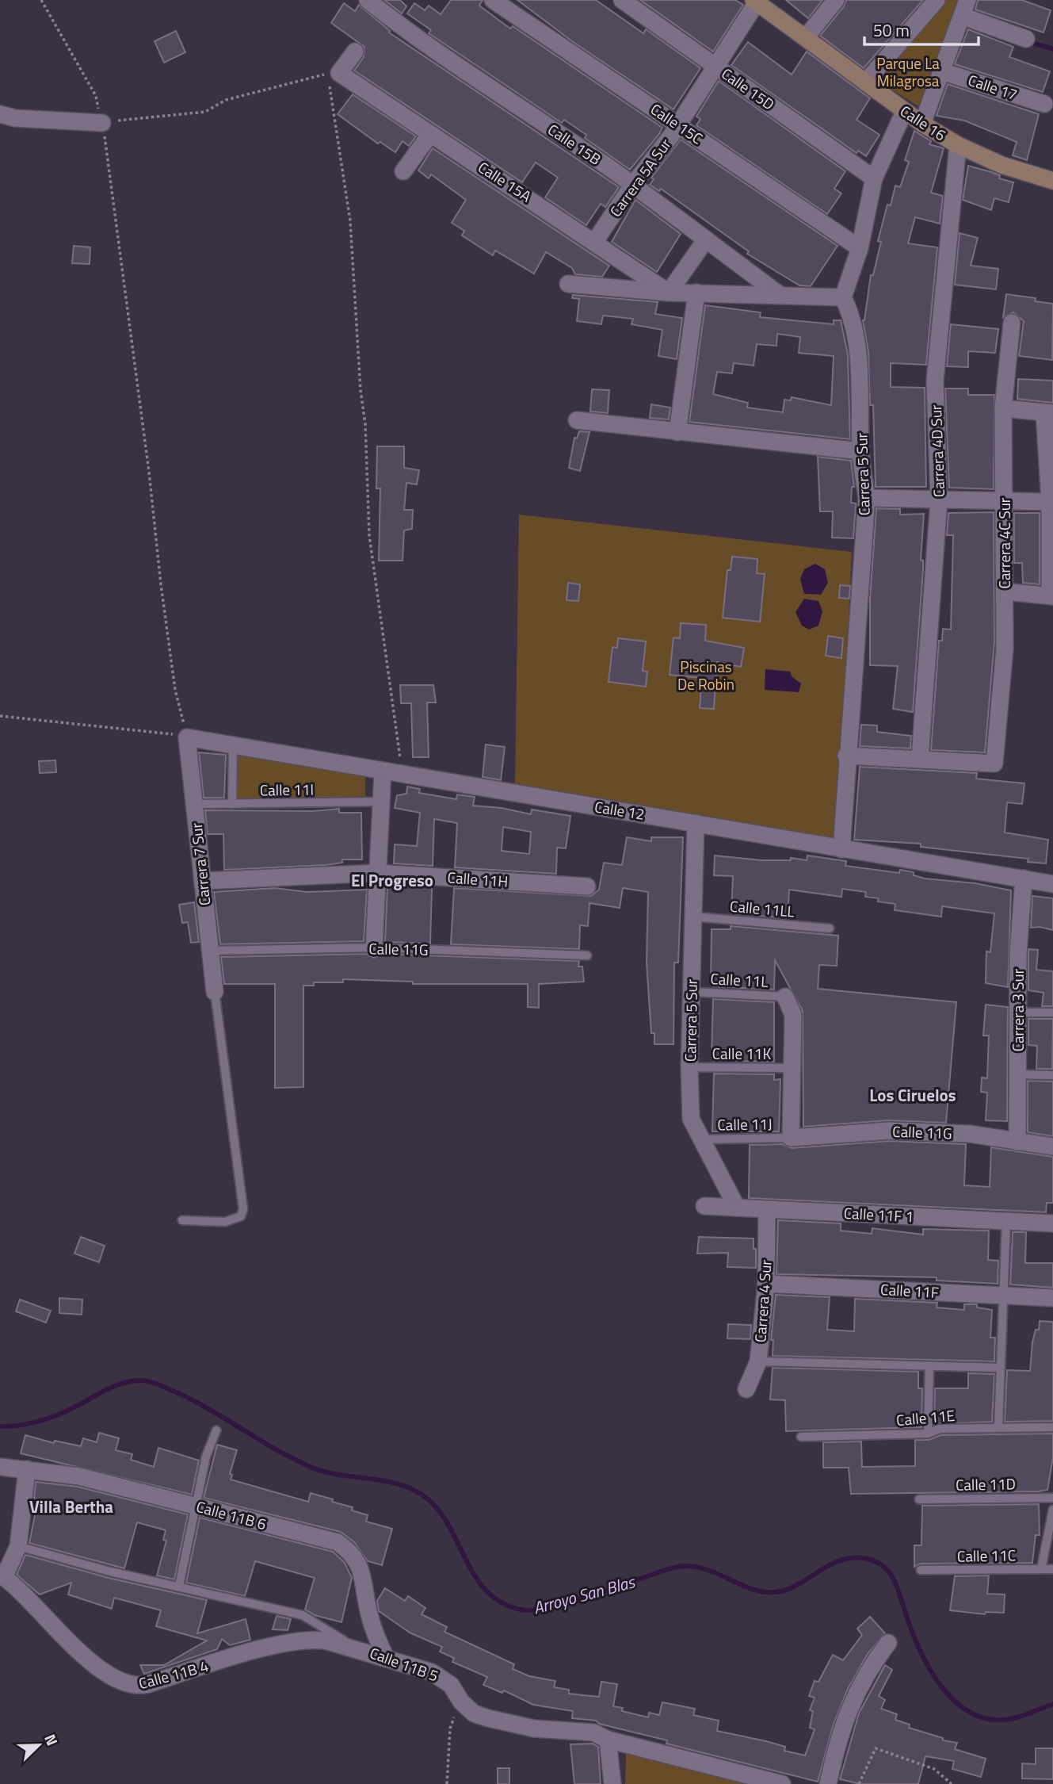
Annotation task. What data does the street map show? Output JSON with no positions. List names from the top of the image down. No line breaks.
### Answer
{"streets":{"street":["Calle 17","Calle 15D","Calle 16","Calle 15C","Calle 15B","Carrera 5A Sur","Calle 15A","Carrera 4D Sur","Carrera 5 Sur","Carrera 4C Sur","Calle 12","Carrera 7 Sur","Calle 11H","Calle 11G","Carrera 3 Sur","Calle 11F 1","Calle 11F","Carrera 4 Sur","Calle 11B 6","Calle 11B 5","Calle 11B 4"],"lane":["Calle 11I","Calle 11LL","Calle 11L","Calle 11K","Calle 11J","Calle 11E","Calle 11D","Calle 11C"]},"crossings":[["Calle 15D","Carrera 5A Sur"],["Calle 16","Carrera 5A Sur"],["Calle 16","Carrera 4D Sur"],["Calle 15C","Carrera 5A Sur"],["Calle 15B","Carrera 5A Sur"],["Carrera 5A Sur","Calle 15A"],["Carrera 4D Sur","Carrera 4C Sur"],["Carrera 5 Sur","Calle 12"],["Carrera 5 Sur","Calle 11LL"],["Carrera 5 Sur","Calle 11L"],["Carrera 5 Sur","Calle 11K"],["Carrera 5 Sur","Calle 11J"],["Carrera 5 Sur","Calle 11F 1"],["Calle 11I","Carrera 7 Sur"],["Calle 12","Carrera 7 Sur"],["Calle 12","Carrera 3 Sur"],["Carrera 7 Sur","Calle 11H"],["Carrera 7 Sur","Calle 11G"],["Calle 11G","Carrera 3 Sur"],["Calle 11G","Calle 11J"],["Calle 11F 1","Carrera 4 Sur"],["Calle 11F","Carrera 4 Sur"],["Calle 11B 6","Calle 11B 5"],["Calle 11B 5","Calle 11B 4"]],"districts":["El Progreso","Los Ciruelos","Villa Bertha"],"water":["Arroyo San Blas"],"parks":["Parque La Milagrosa","Piscinas De Robin"],"scale_bar":"50 m","north":"top right"}
